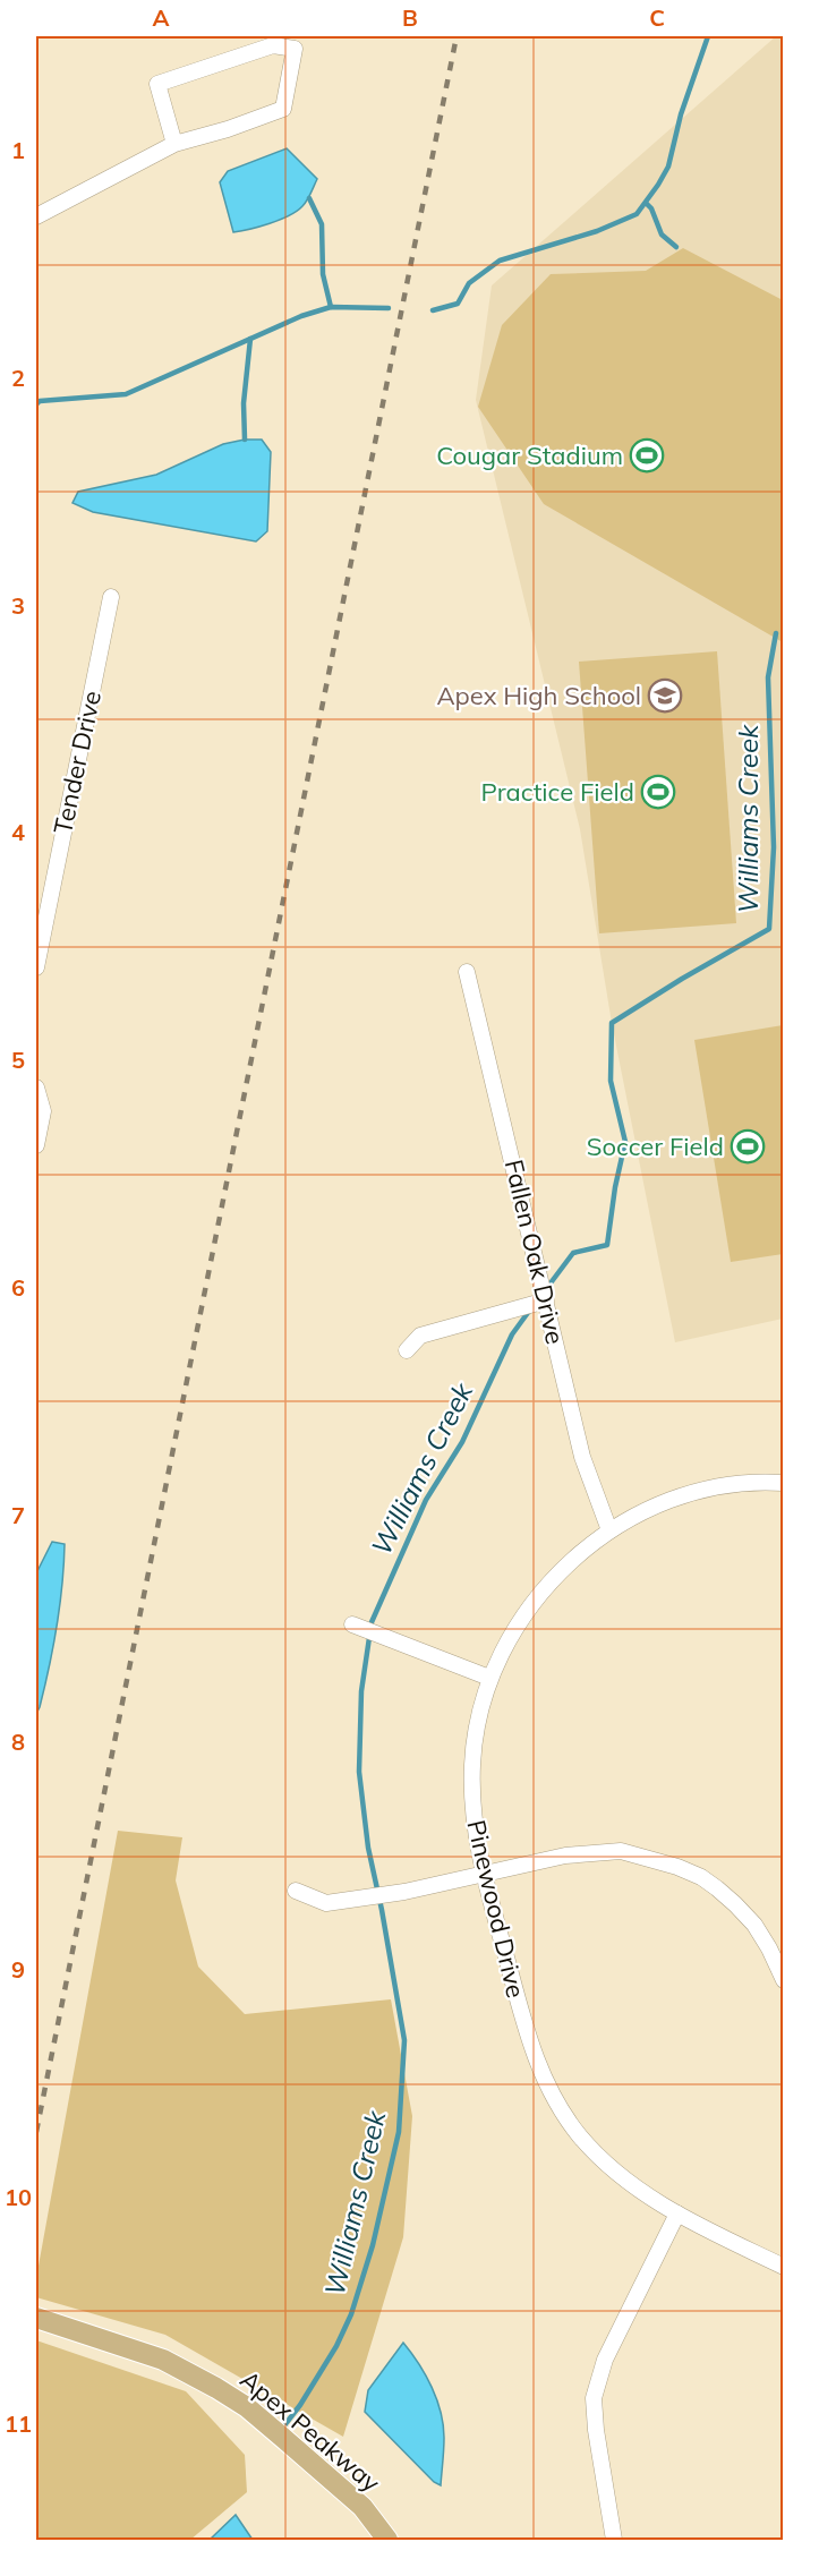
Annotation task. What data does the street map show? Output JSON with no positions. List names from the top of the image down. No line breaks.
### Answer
{"streets":{"main road":["Apex Peakway"],"street":["Tender Drive","Fallen Oak Drive","Pinewood Drive"]},"crossings":[["Fallen Oak Drive","Pinewood Drive"]],"water":["Williams Creek"],"places":{"sports":["Cougar Stadium","Practice Field","Soccer Field"],"school or university":["Apex High School"]},"grid":{"columns":["A","B","C"],"rows":["1","2","3","4","5","6","7","8","9","10","11"]}}
